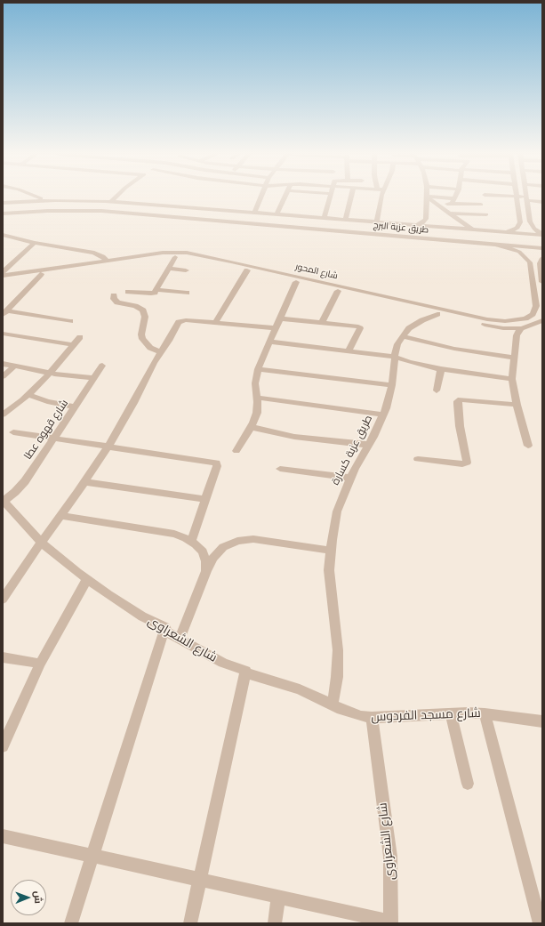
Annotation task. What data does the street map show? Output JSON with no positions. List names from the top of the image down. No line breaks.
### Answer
{"streets":{"street":["طريق عزبة البرج","شارع المحور","شارع قهوه عطا","طريق عزبة كسارة","شارع الشعراوى","شارع مسجد الفردوس"]},"crossings":[["شارع المحور","طريق عزبة كسارة"],["شارع قهوه عطا","شارع الشعراوى"],["طريق عزبة كسارة","شارع الشعراوى"],["طريق عزبة كسارة","شارع مسجد الفردوس"],["شارع الشعراوى","شارع مسجد الفردوس"]],"north":"right"}
